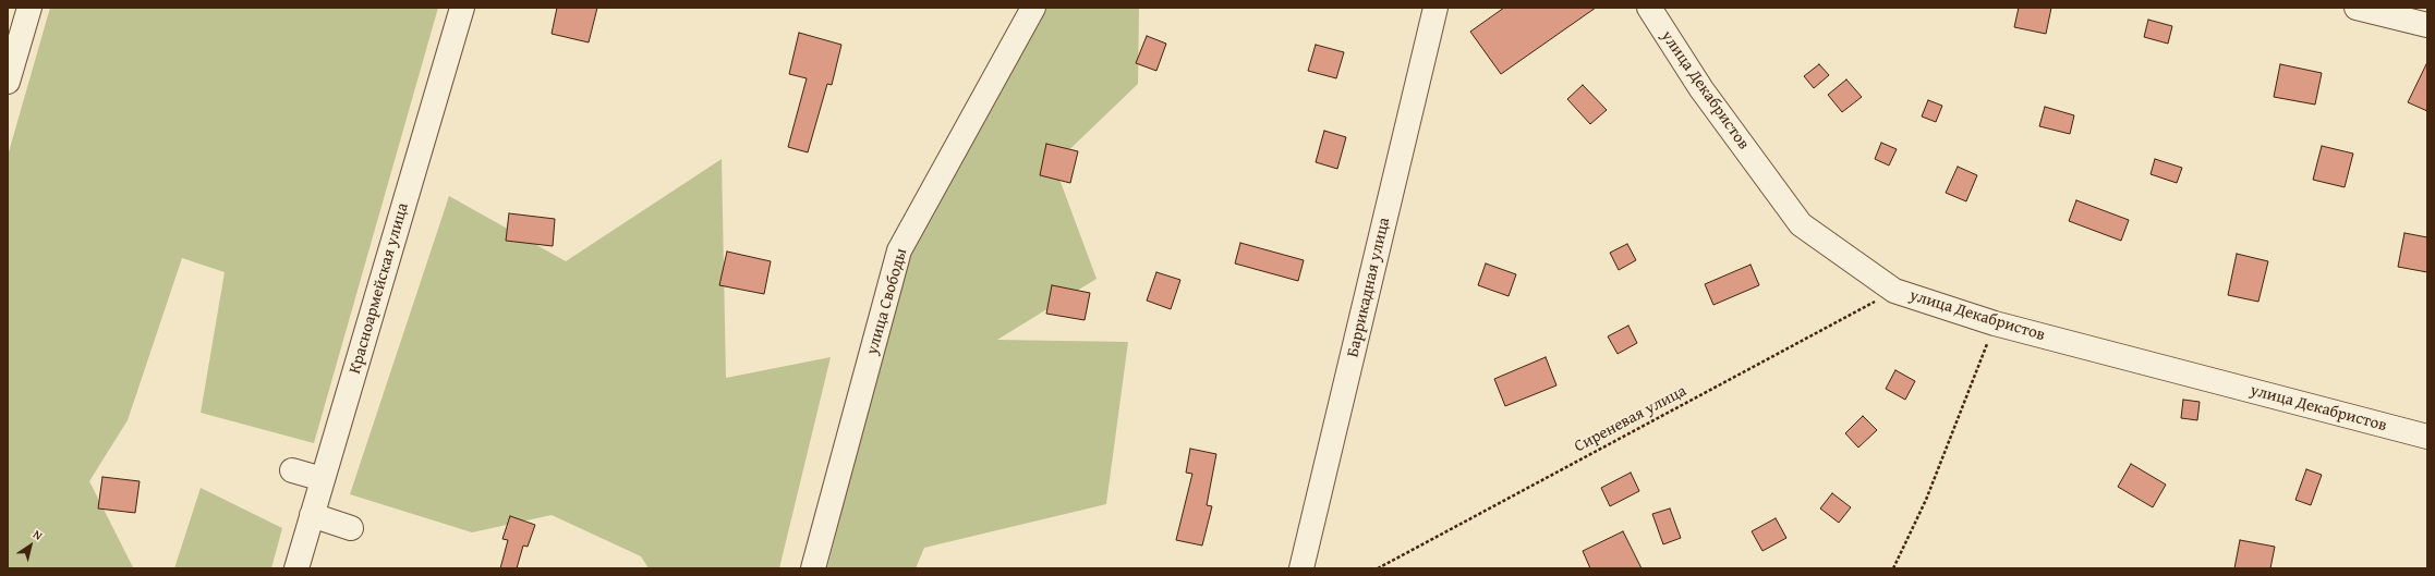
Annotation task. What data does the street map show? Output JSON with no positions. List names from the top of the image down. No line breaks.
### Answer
{"streets":{"street":["улица Декабристов","Баррикадная улица","Красноармейская улица","улица Свободы"],"path":["Сиреневая улица"]},"crossings":[["улица Декабристов","Сиреневая улица"]],"north":"top right"}
